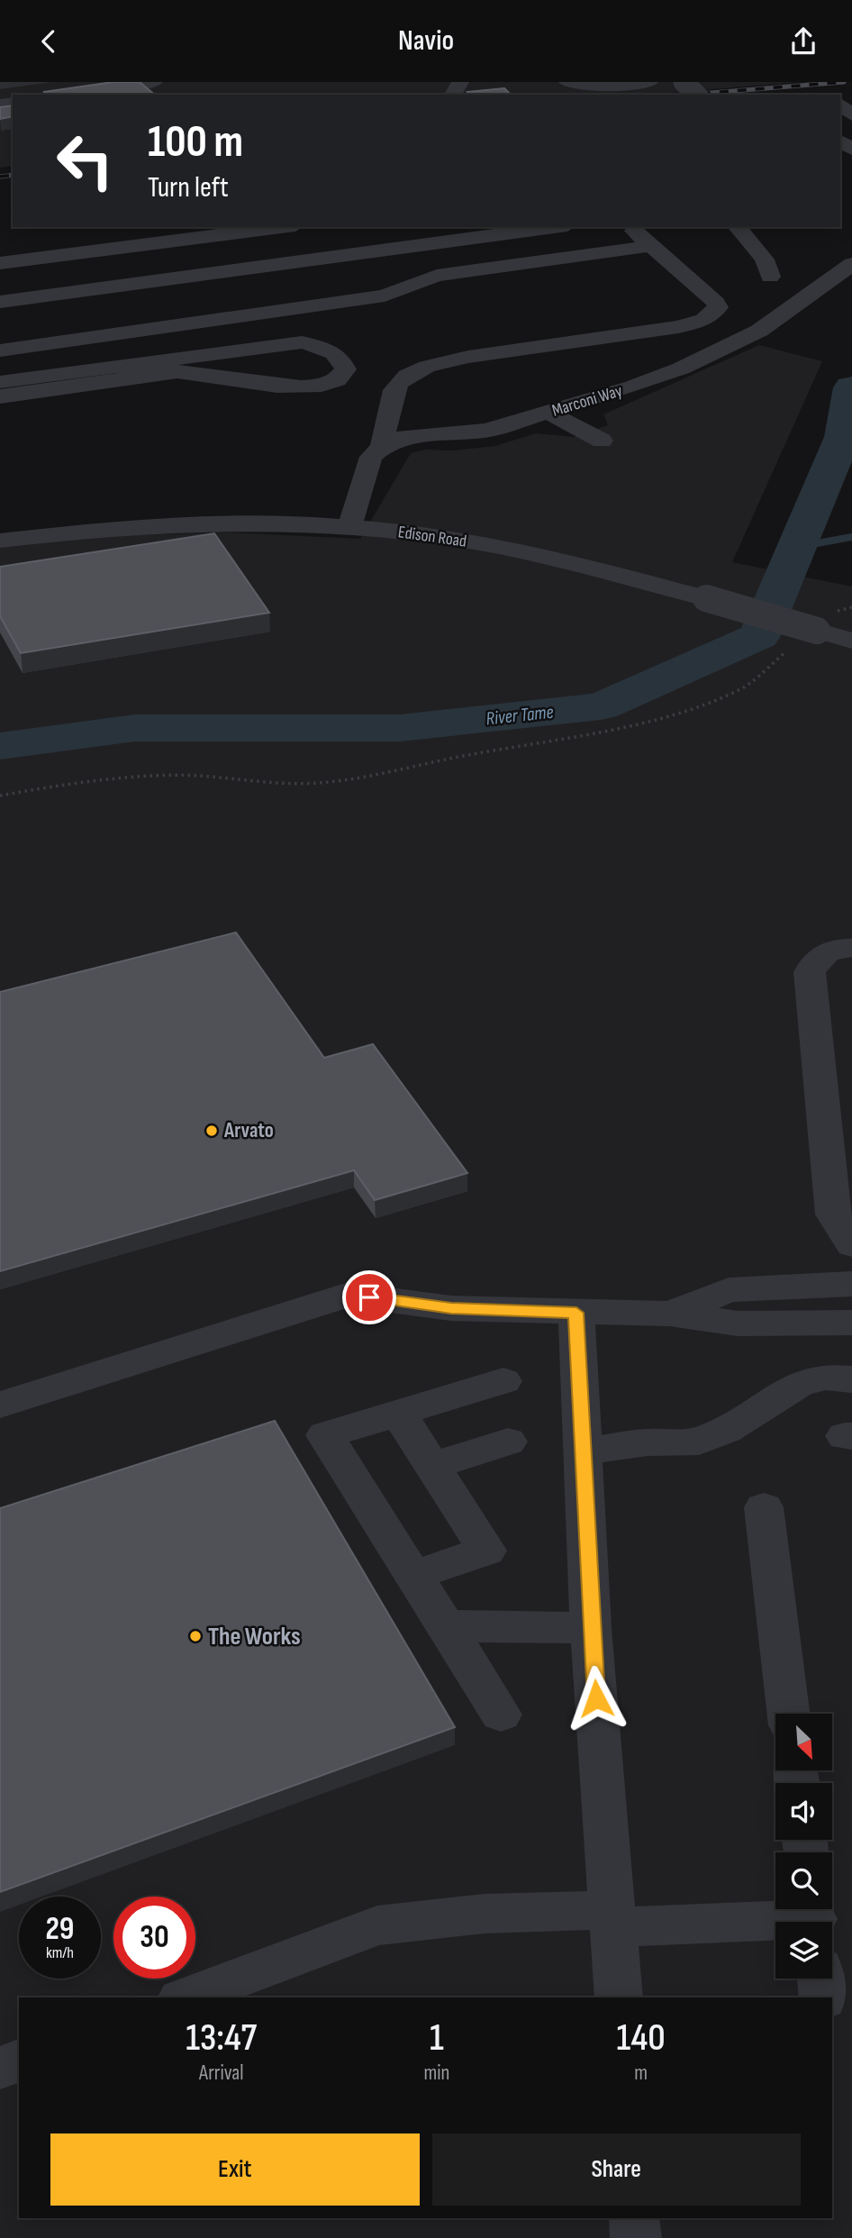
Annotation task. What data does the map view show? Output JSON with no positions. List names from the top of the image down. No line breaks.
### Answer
{"streets":{"street":["Marconi Way","Edison Road"]},"water":["River Tame"],"places":["Arvato","The Works"],"north":"bottom right","page":{"header":"Navio","turn":["100 m","Turn left"],"speed":"29 km/h","limit":"30","eta":["13:47","Arrival","1","min","140","m"],"buttons":["Exit","Share"]}}
